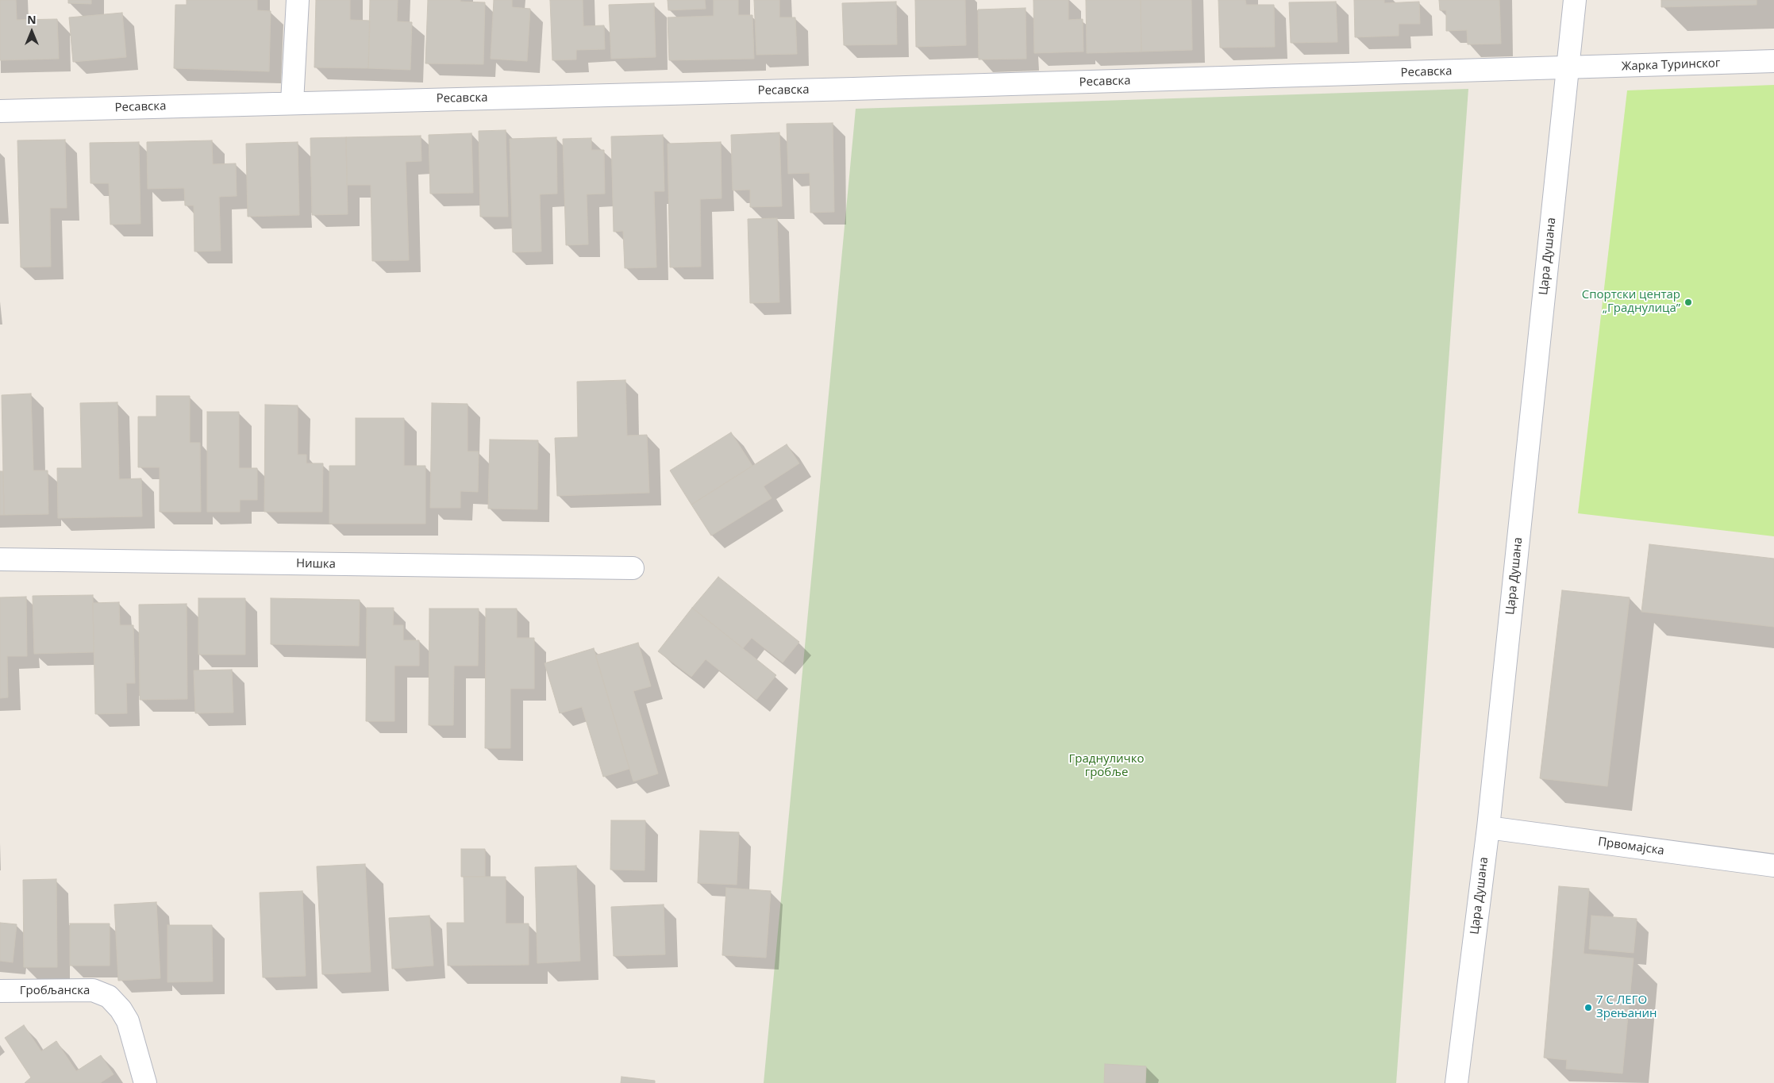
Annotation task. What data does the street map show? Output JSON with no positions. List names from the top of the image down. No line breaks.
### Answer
{"streets":{"street":["Жарка Туринског","Ресавска","Цара Душана","Нишка","Првомајска","Гробљанска"]},"crossings":[["Жарка Туринског","Ресавска"],["Жарка Туринског","Цара Душана"],["Ресавска","Цара Душана"],["Цара Душана","Првомајска"]],"parks":["Граднуличко гробље"],"places":["Спортски центар „Граднулица”","7 С ЛЕГО Зрењанин"],"north":"top"}
